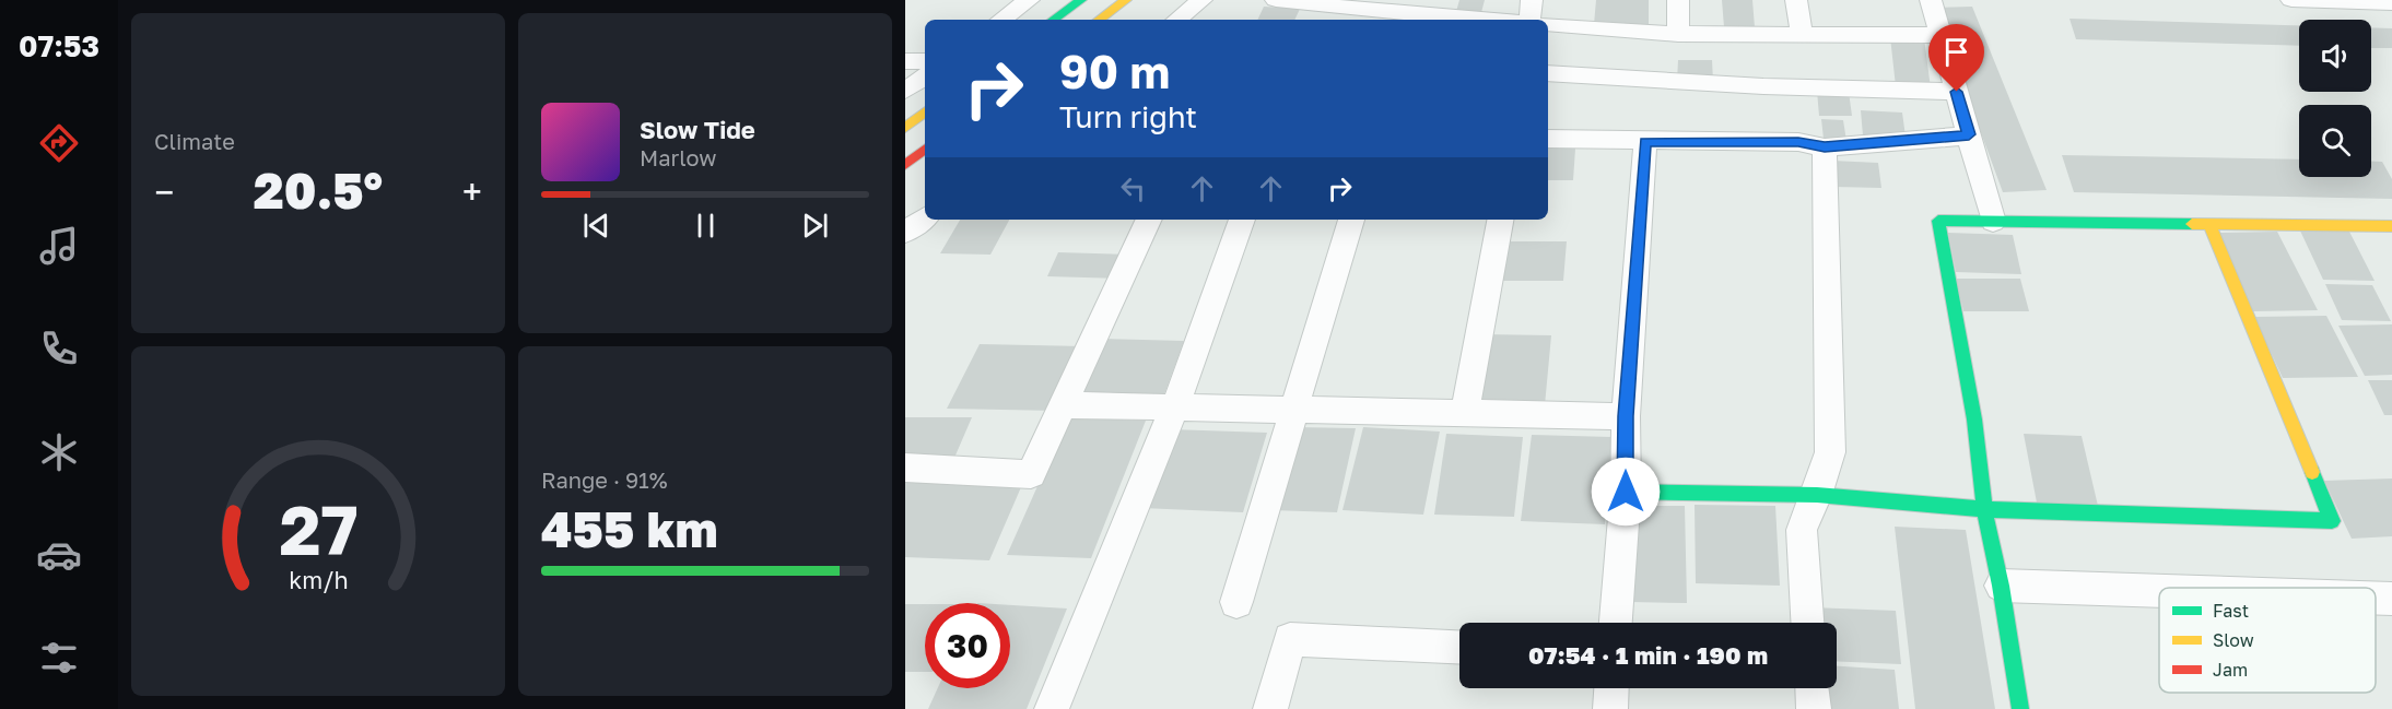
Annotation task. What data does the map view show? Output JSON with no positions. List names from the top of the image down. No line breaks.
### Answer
{"legend":["Fast","Slow","Jam"],"page":{"tabs":"07:53","tile":["Climate",["Range · 91%","455 km"]],"turn":["90 m","Turn right"],"song":["Slow Tide","Marlow"],"heat":["−","20.5°","+"],"limit":"30","trip":"07:54 · 1 min · 190 m","gauge":["27","km/h"]}}
